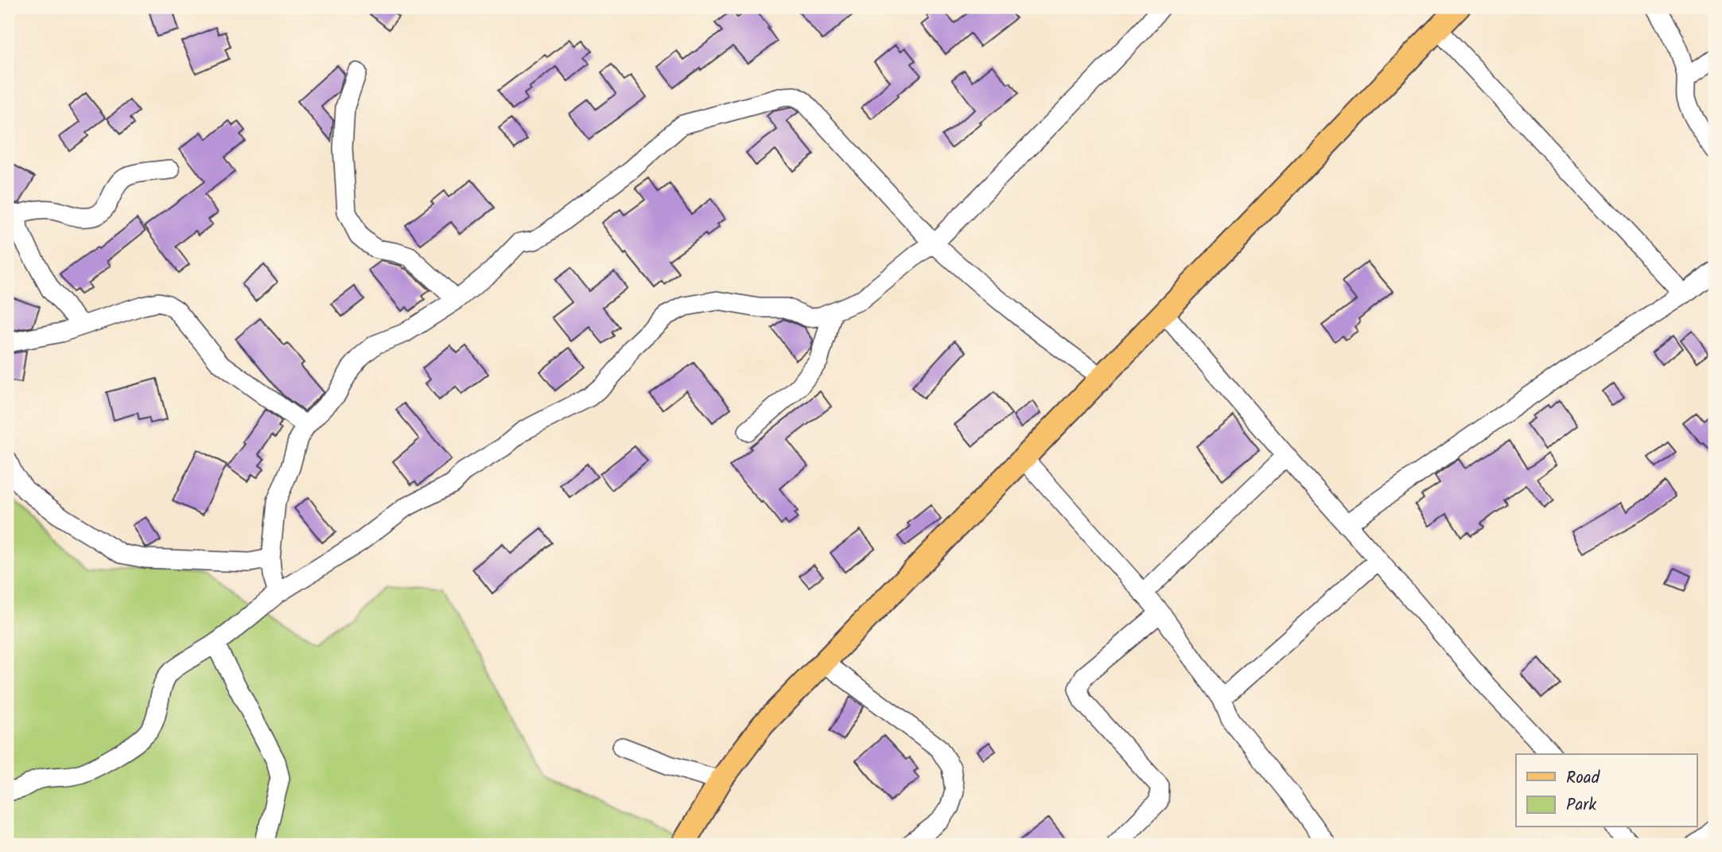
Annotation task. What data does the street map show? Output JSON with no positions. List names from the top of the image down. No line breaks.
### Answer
{"legend":["Road","Park"]}
